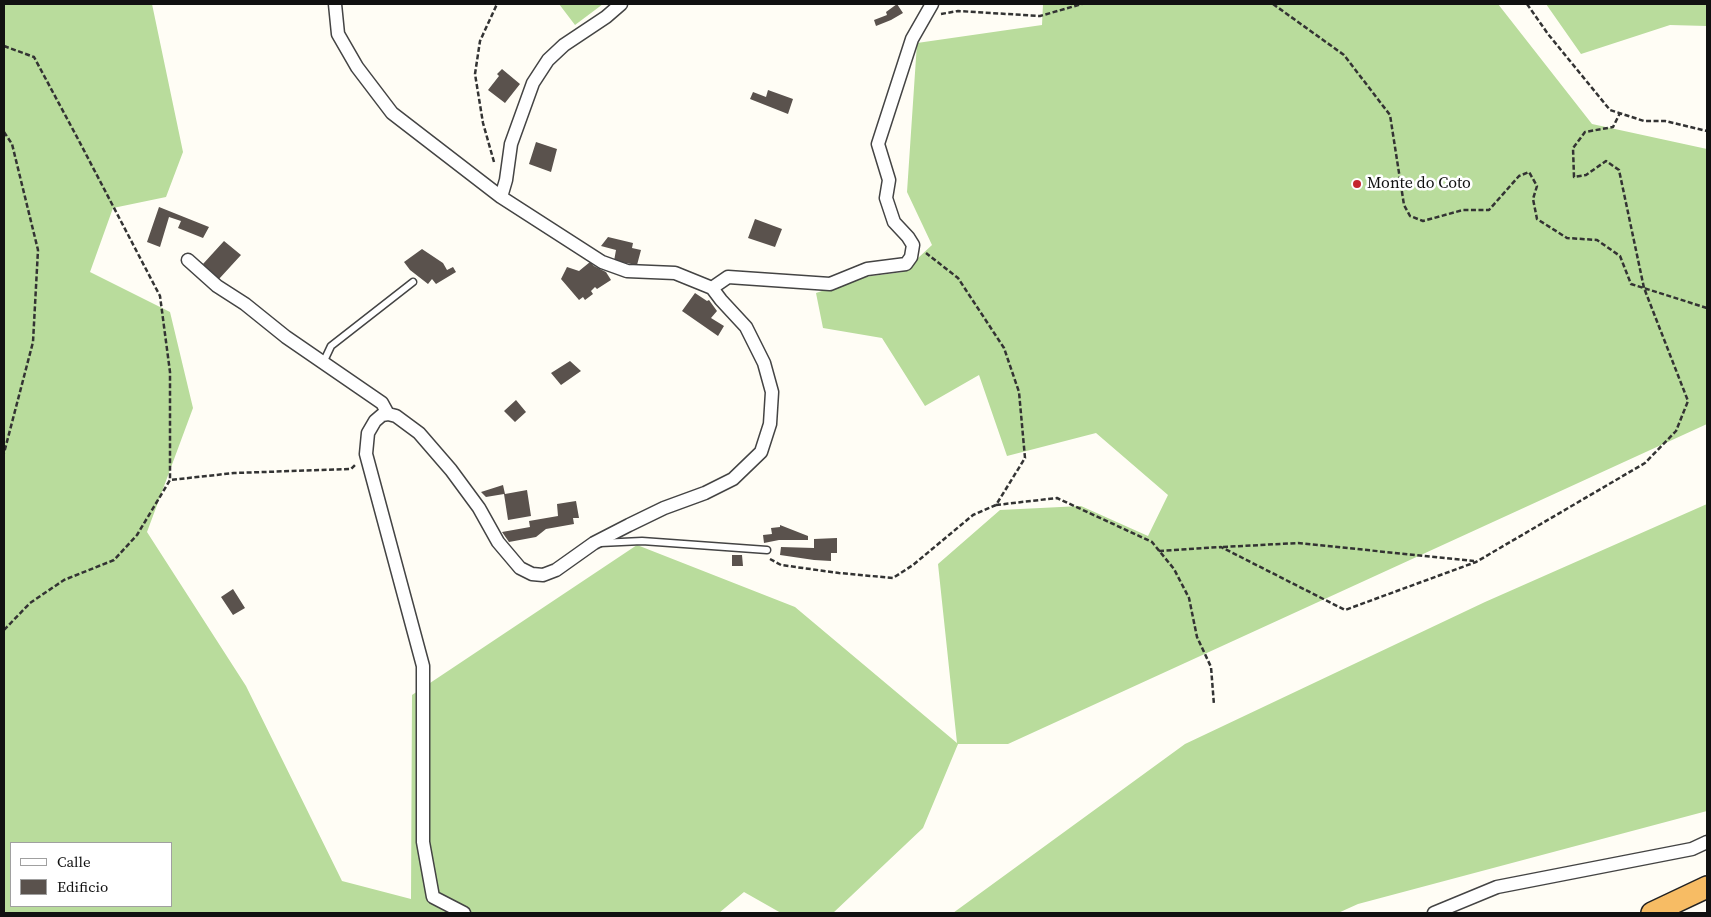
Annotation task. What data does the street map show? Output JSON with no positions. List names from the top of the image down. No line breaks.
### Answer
{"places":["Monte do Coto"],"legend":["Calle","Edificio"]}
